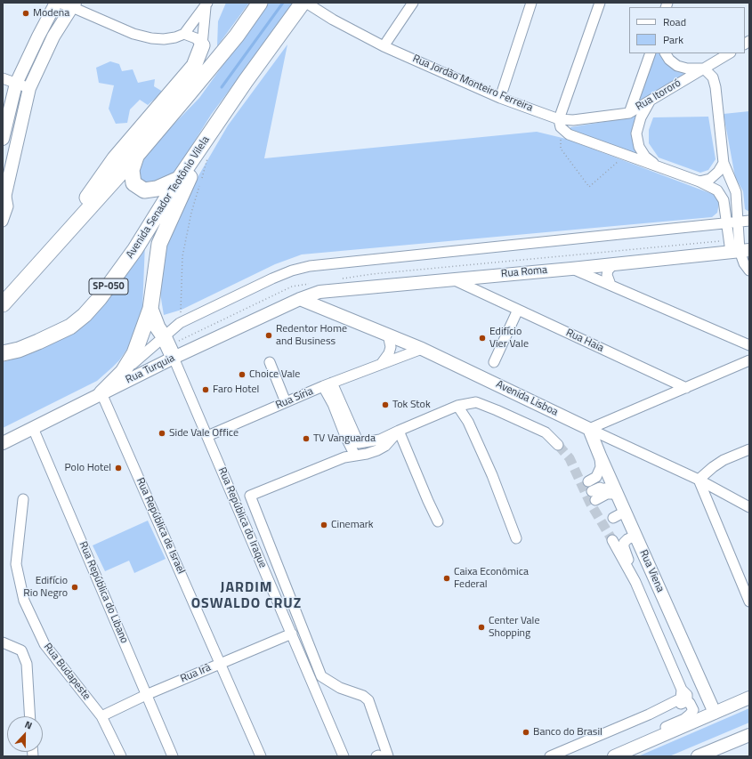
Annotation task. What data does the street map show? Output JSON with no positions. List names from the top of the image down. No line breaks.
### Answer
{"streets":{"highway":["Avenida Senador Teotônio Vilela","SP-050"],"main road":["Rua Roma","Rua Turquia","Avenida Lisboa","Rua Viena"],"street":["Rua Jordão Monteiro Ferreira","Rua Itororó","Rua Haia","Rua Síria","Rua República do Iraque","Rua República de Israel","Rua República do Libano","Rua Budapeste","Rua Irã"]},"crossings":[["Rua Jordão Monteiro Ferreira","Rua Itororó"],["Rua Jordão Monteiro Ferreira","Rua Roma"],["Rua Roma","Rua Haia"],["Rua Roma","Rua Turquia"],["Rua Roma","Avenida Lisboa"],["Rua Turquia","Avenida Lisboa"],["Rua Turquia","Rua República do Iraque"],["Rua Turquia","Rua República de Israel"],["Rua Turquia","Rua República do Libano"],["Rua Síria","Avenida Lisboa"],["Rua Síria","Rua República do Iraque"],["Avenida Lisboa","Rua Viena"],["Rua República do Iraque","Rua Irã"],["Rua República de Israel","Rua Irã"],["Rua República do Libano","Rua Irã"],["Rua Budapeste","Rua Irã"]],"districts":["JARDIM OSWALDO CRUZ"],"places":["Modena","Redentor Home and Business","Edifício Vier Vale","Choice Vale","Faro Hotel","Tok Stok","Side Vale Office","TV Vanguarda","Polo Hotel","Cinemark","Caixa Econômica Federal","Edifício Rio Negro","Center Vale Shopping","Banco do Brasil"],"legend":["Road","Park"],"north":"top"}
